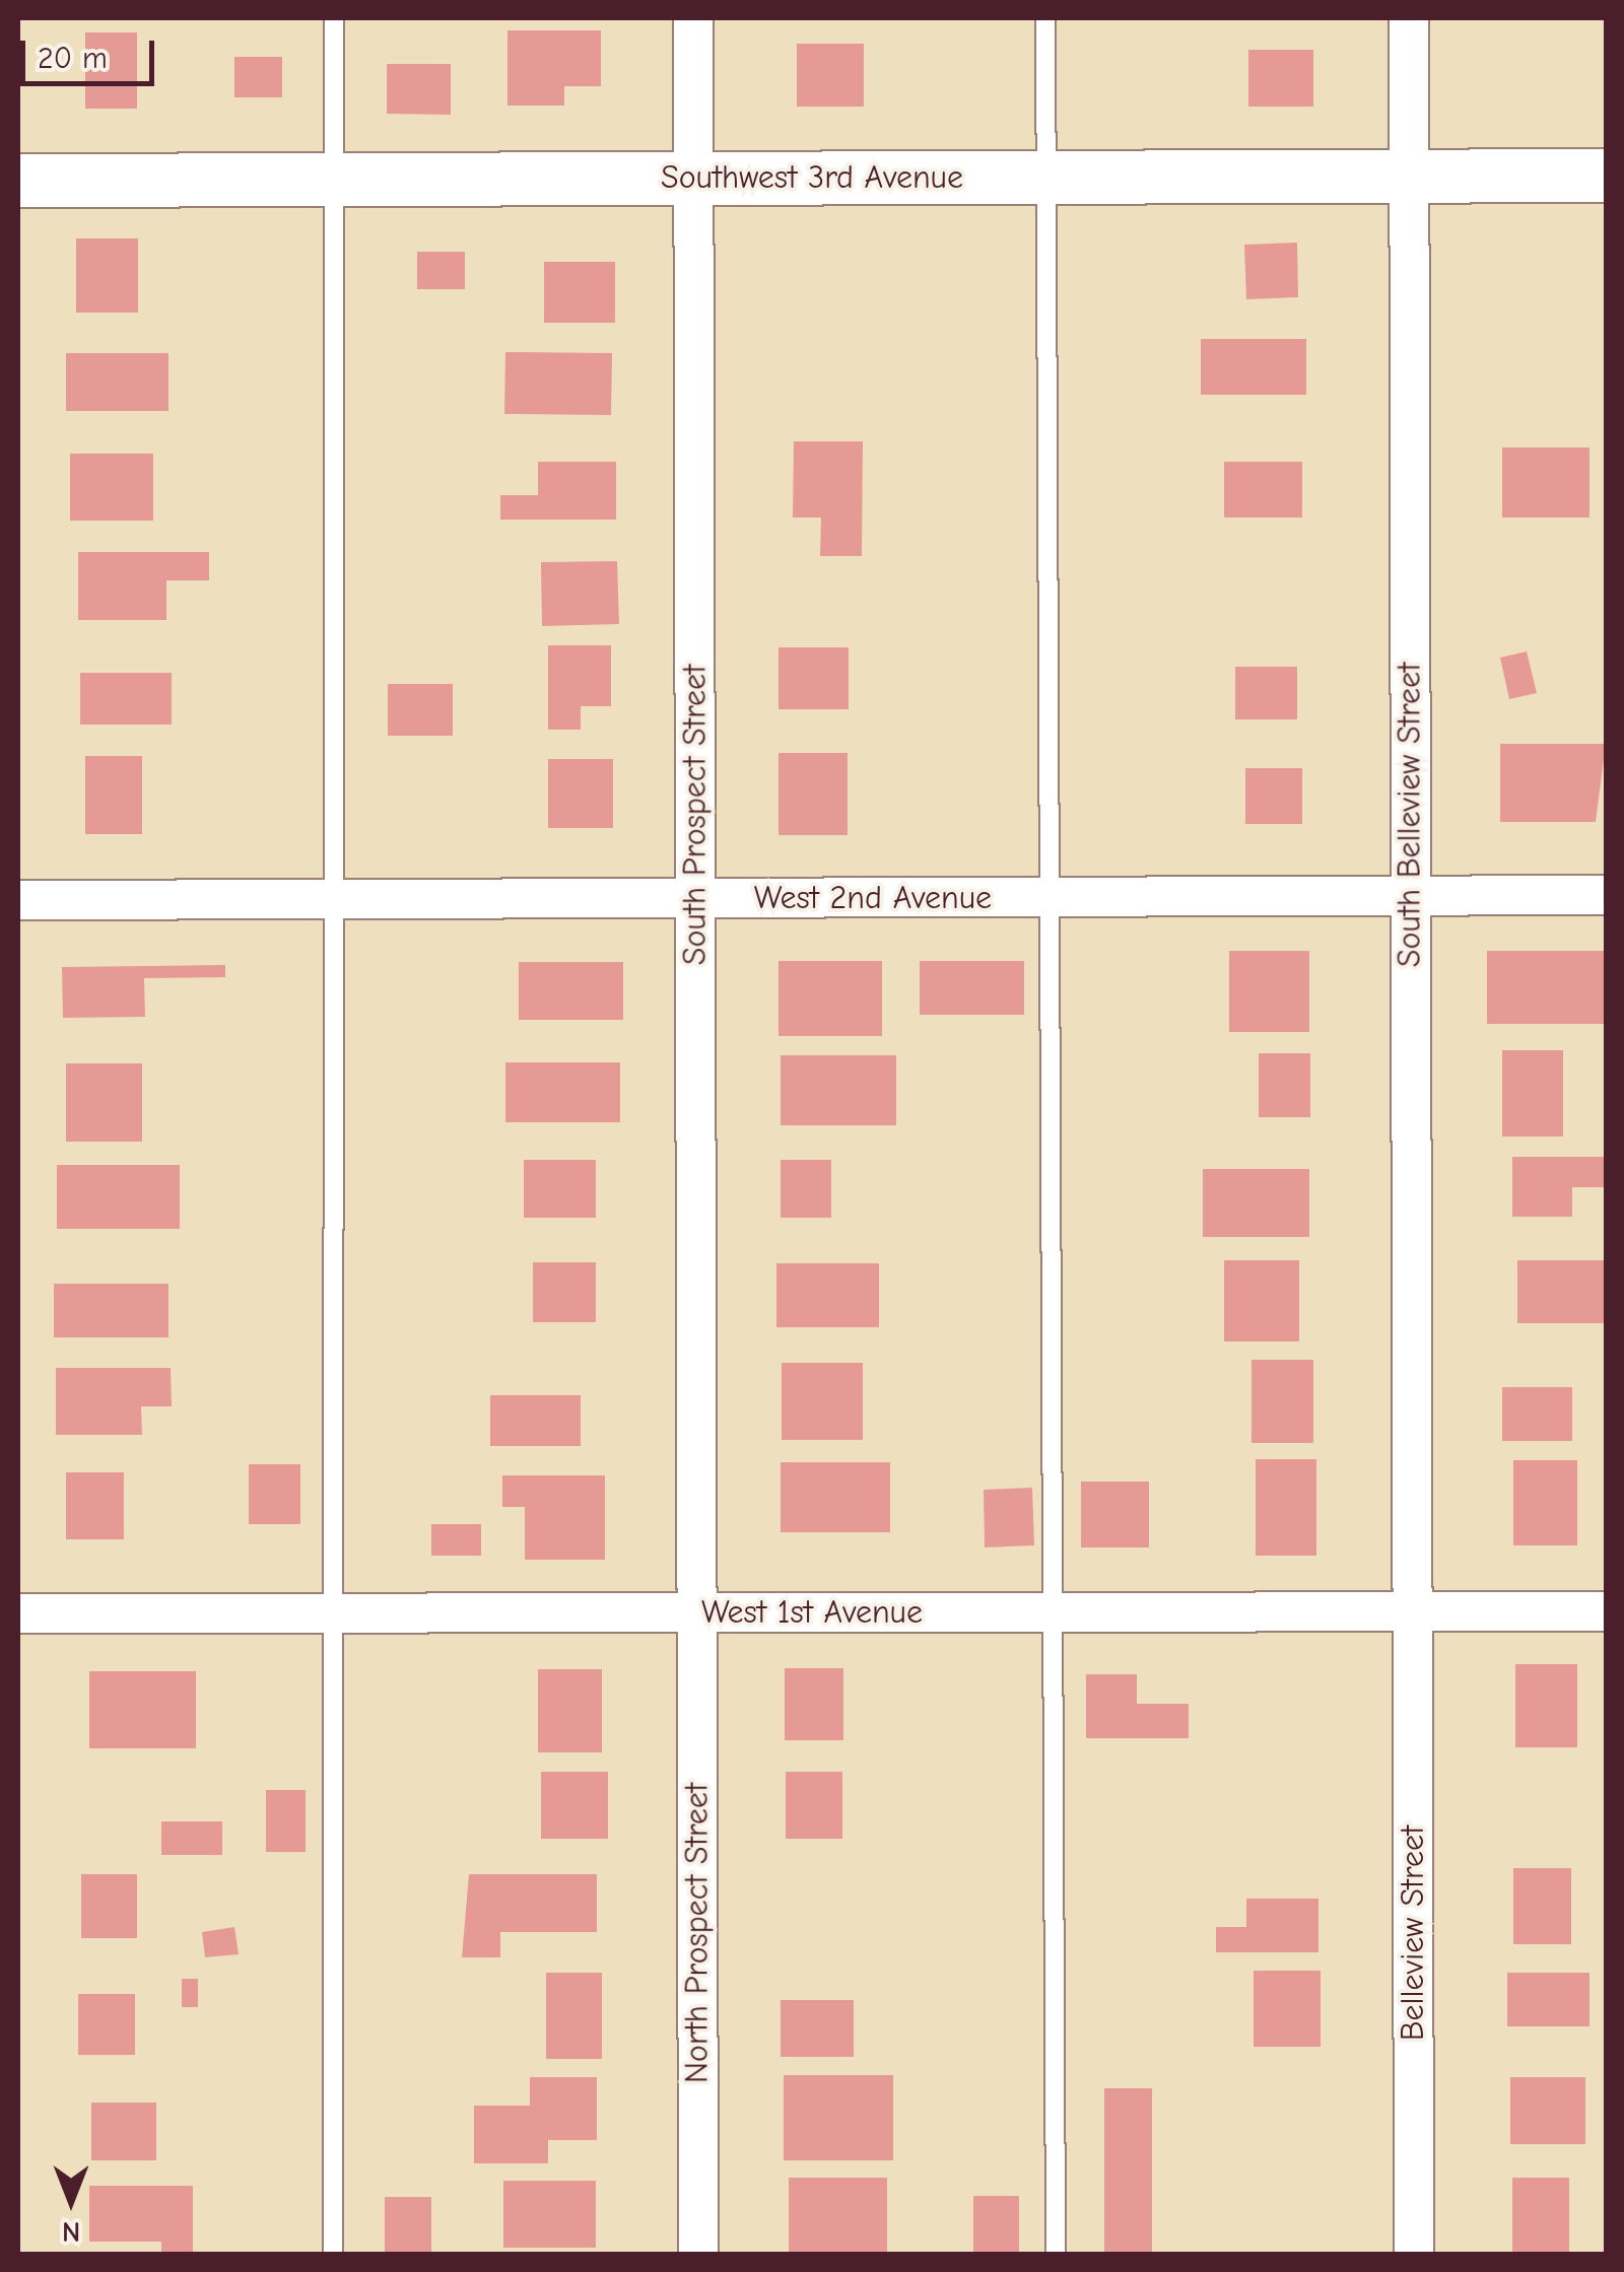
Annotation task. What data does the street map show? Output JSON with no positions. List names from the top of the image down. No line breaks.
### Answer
{"streets":{"main road":["Southwest 3rd Avenue"],"street":["South Prospect Street","South Belleview Street","West 2nd Avenue","West 1st Avenue","North Prospect Street","Belleview Street"]},"crossings":[["Southwest 3rd Avenue","South Prospect Street"],["Southwest 3rd Avenue","South Belleview Street"],["South Prospect Street","West 2nd Avenue"],["South Prospect Street","West 1st Avenue"],["South Prospect Street","North Prospect Street"],["South Belleview Street","West 2nd Avenue"],["South Belleview Street","West 1st Avenue"],["South Belleview Street","Belleview Street"],["West 1st Avenue","North Prospect Street"],["West 1st Avenue","Belleview Street"]],"scale_bar":"20 m","north":"bottom"}
